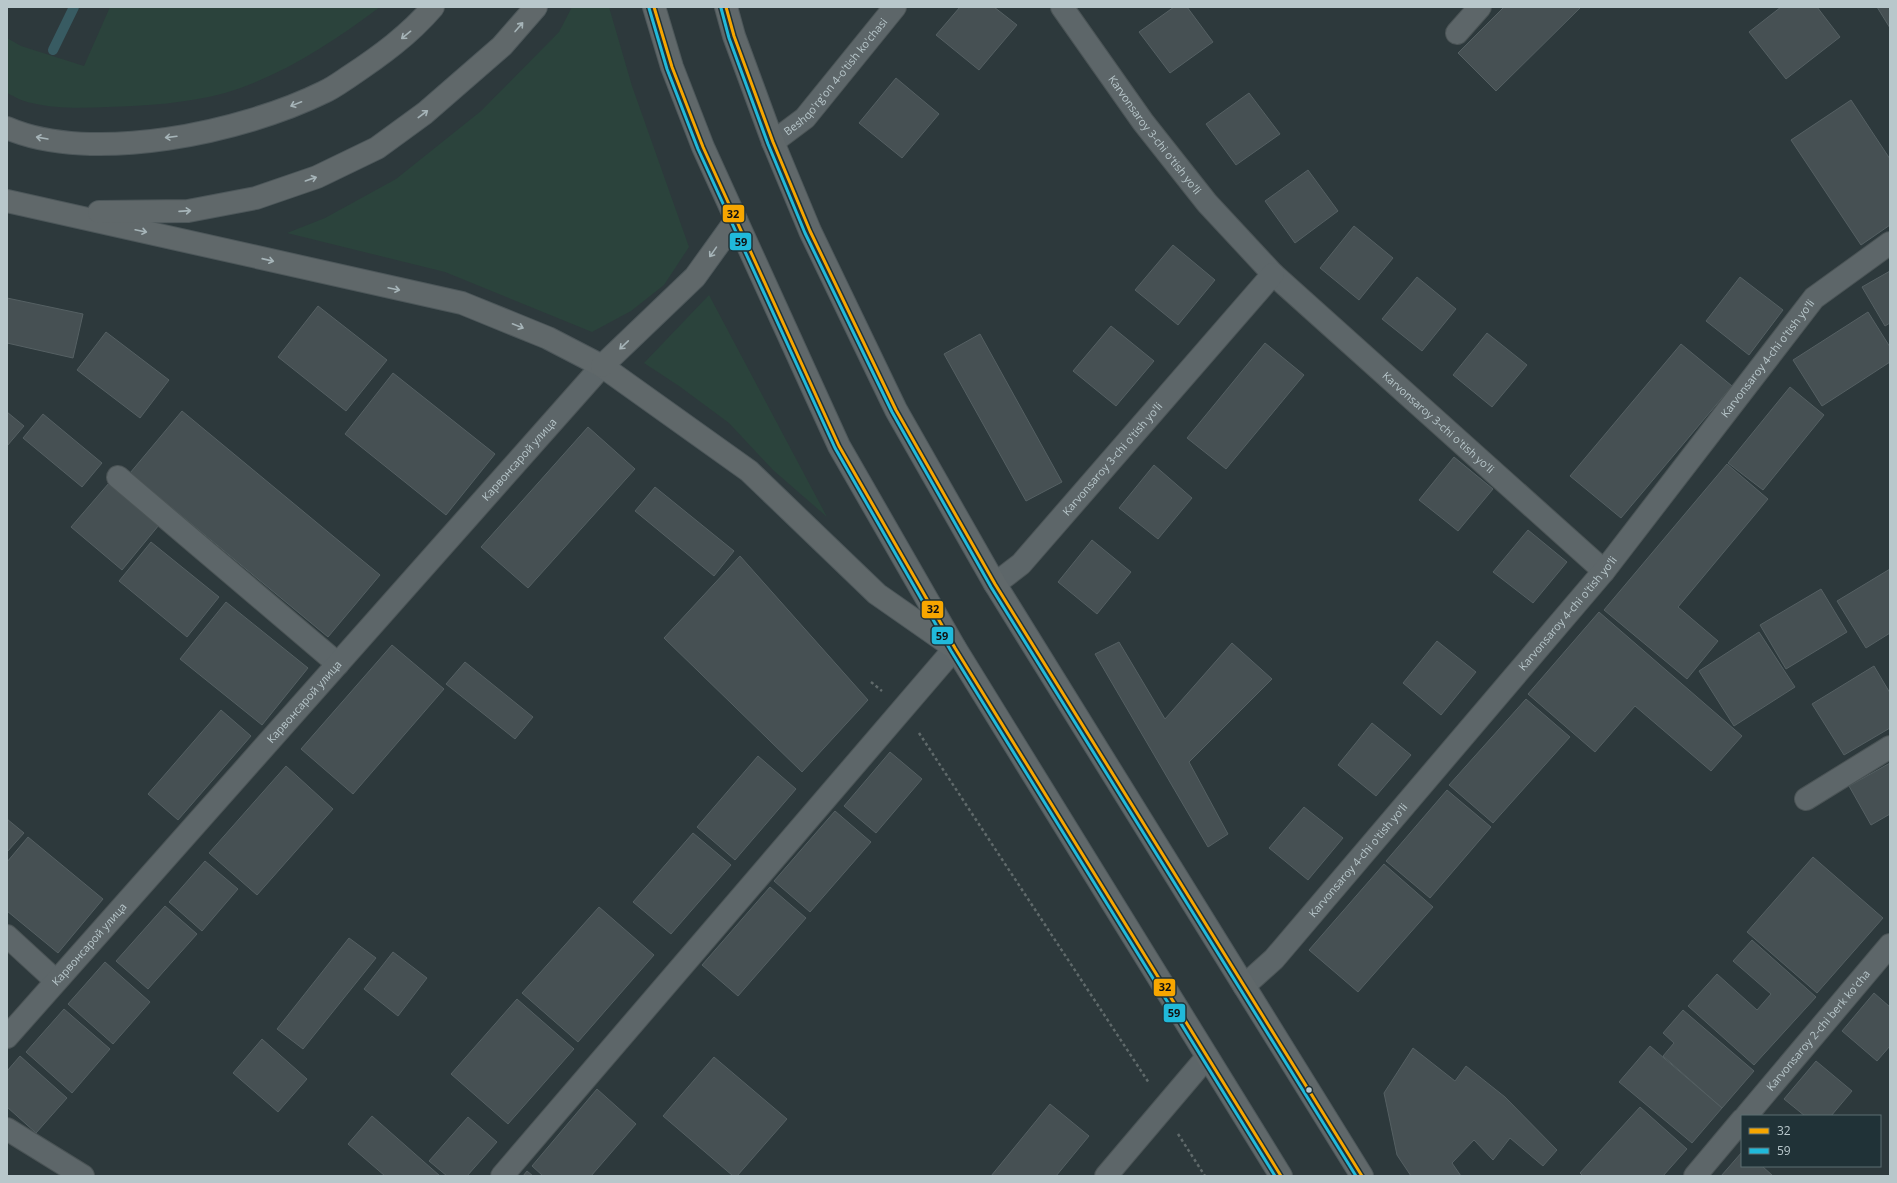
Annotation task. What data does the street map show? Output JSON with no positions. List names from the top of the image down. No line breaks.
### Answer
{"streets":{"street":["Beshqo'rg'on 4-o'tish ko'chasi","Karvonsaroy 3-chi o'tish yo'li","Karvonsaroy 4-chi o'tish yo'li","Карвонсарой улица","Karvonsaroy 2-chi berk ko'cha"]},"crossings":[["Karvonsaroy 3-chi o'tish yo'li","Karvonsaroy 4-chi o'tish yo'li"]],"lines":["transit line 32","transit line 59"],"legend":["32","59"]}
